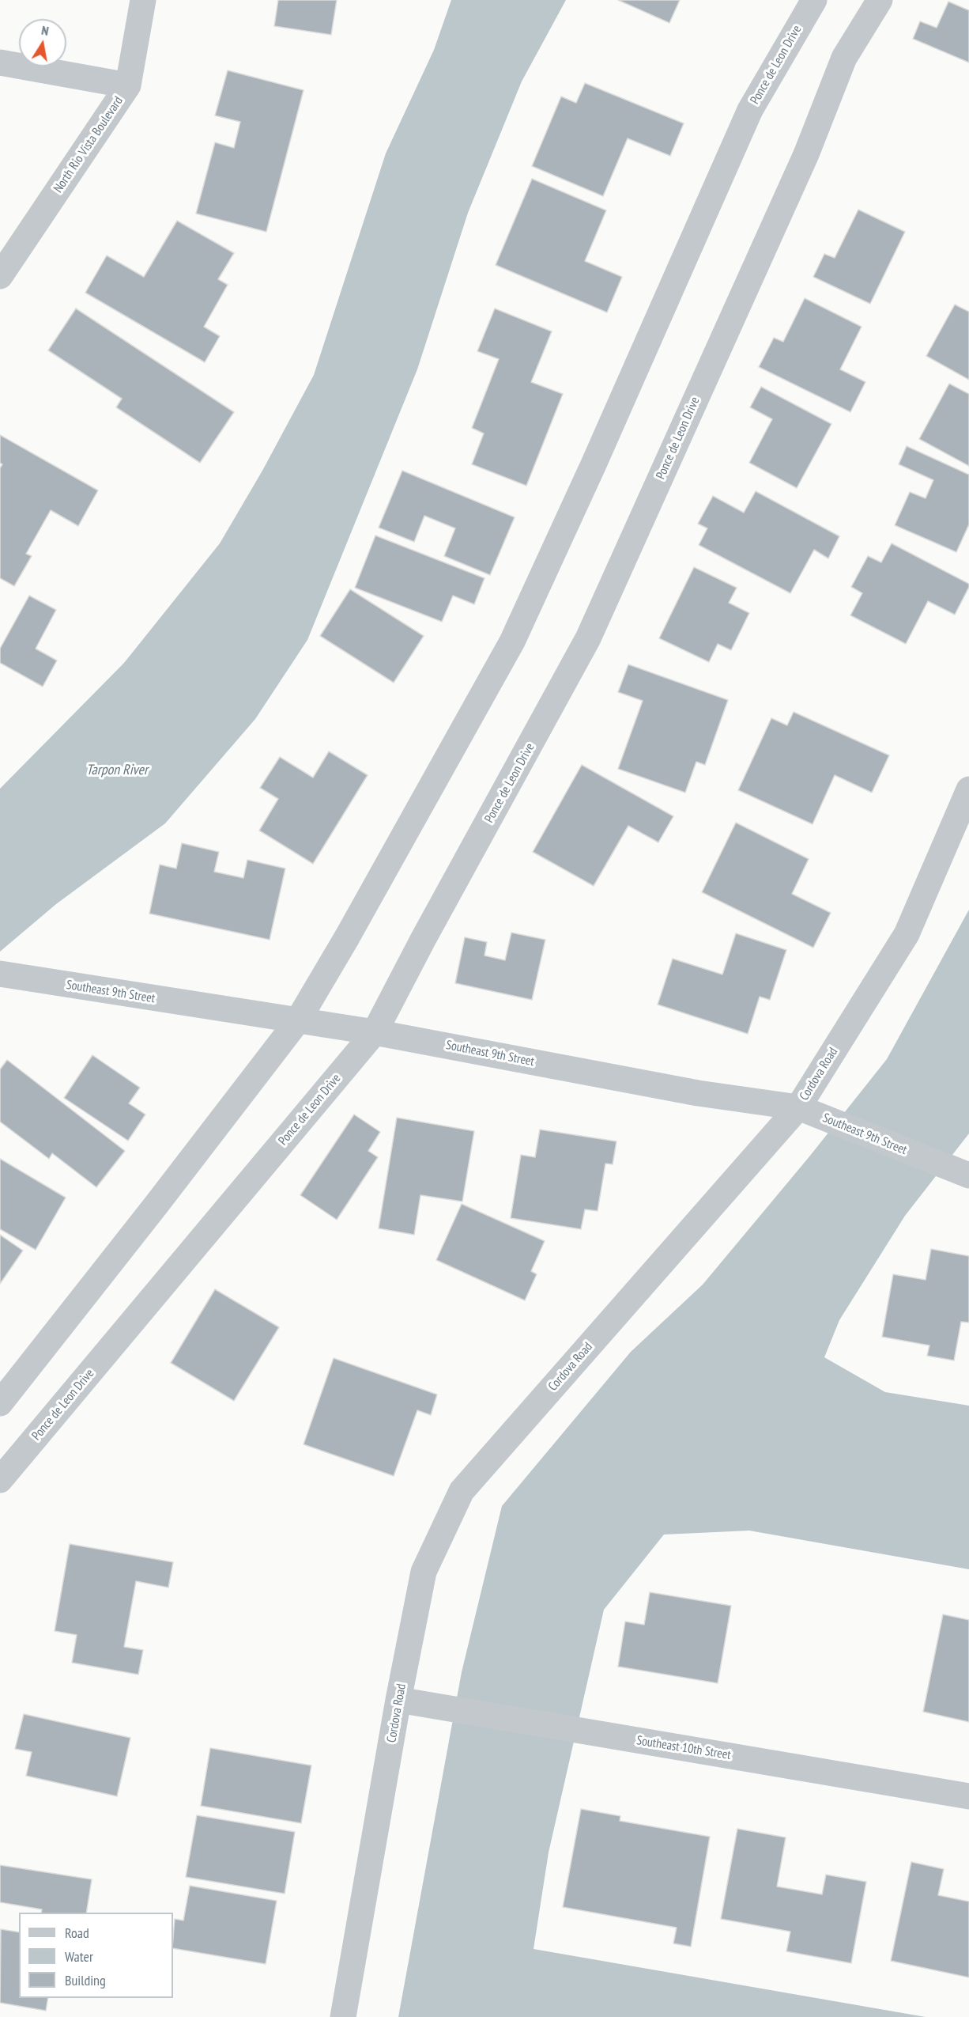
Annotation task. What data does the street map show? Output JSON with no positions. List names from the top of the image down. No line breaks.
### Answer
{"streets":{"street":["Ponce de Leon Drive","North Rio Vista Boulevard","Southeast 9th Street","Cordova Road","Southeast 10th Street"]},"crossings":[["Ponce de Leon Drive","Southeast 9th Street"],["Southeast 9th Street","Cordova Road"],["Cordova Road","Southeast 10th Street"]],"water":["Tarpon River"],"legend":["Road","Water","Building"],"north":"top"}
